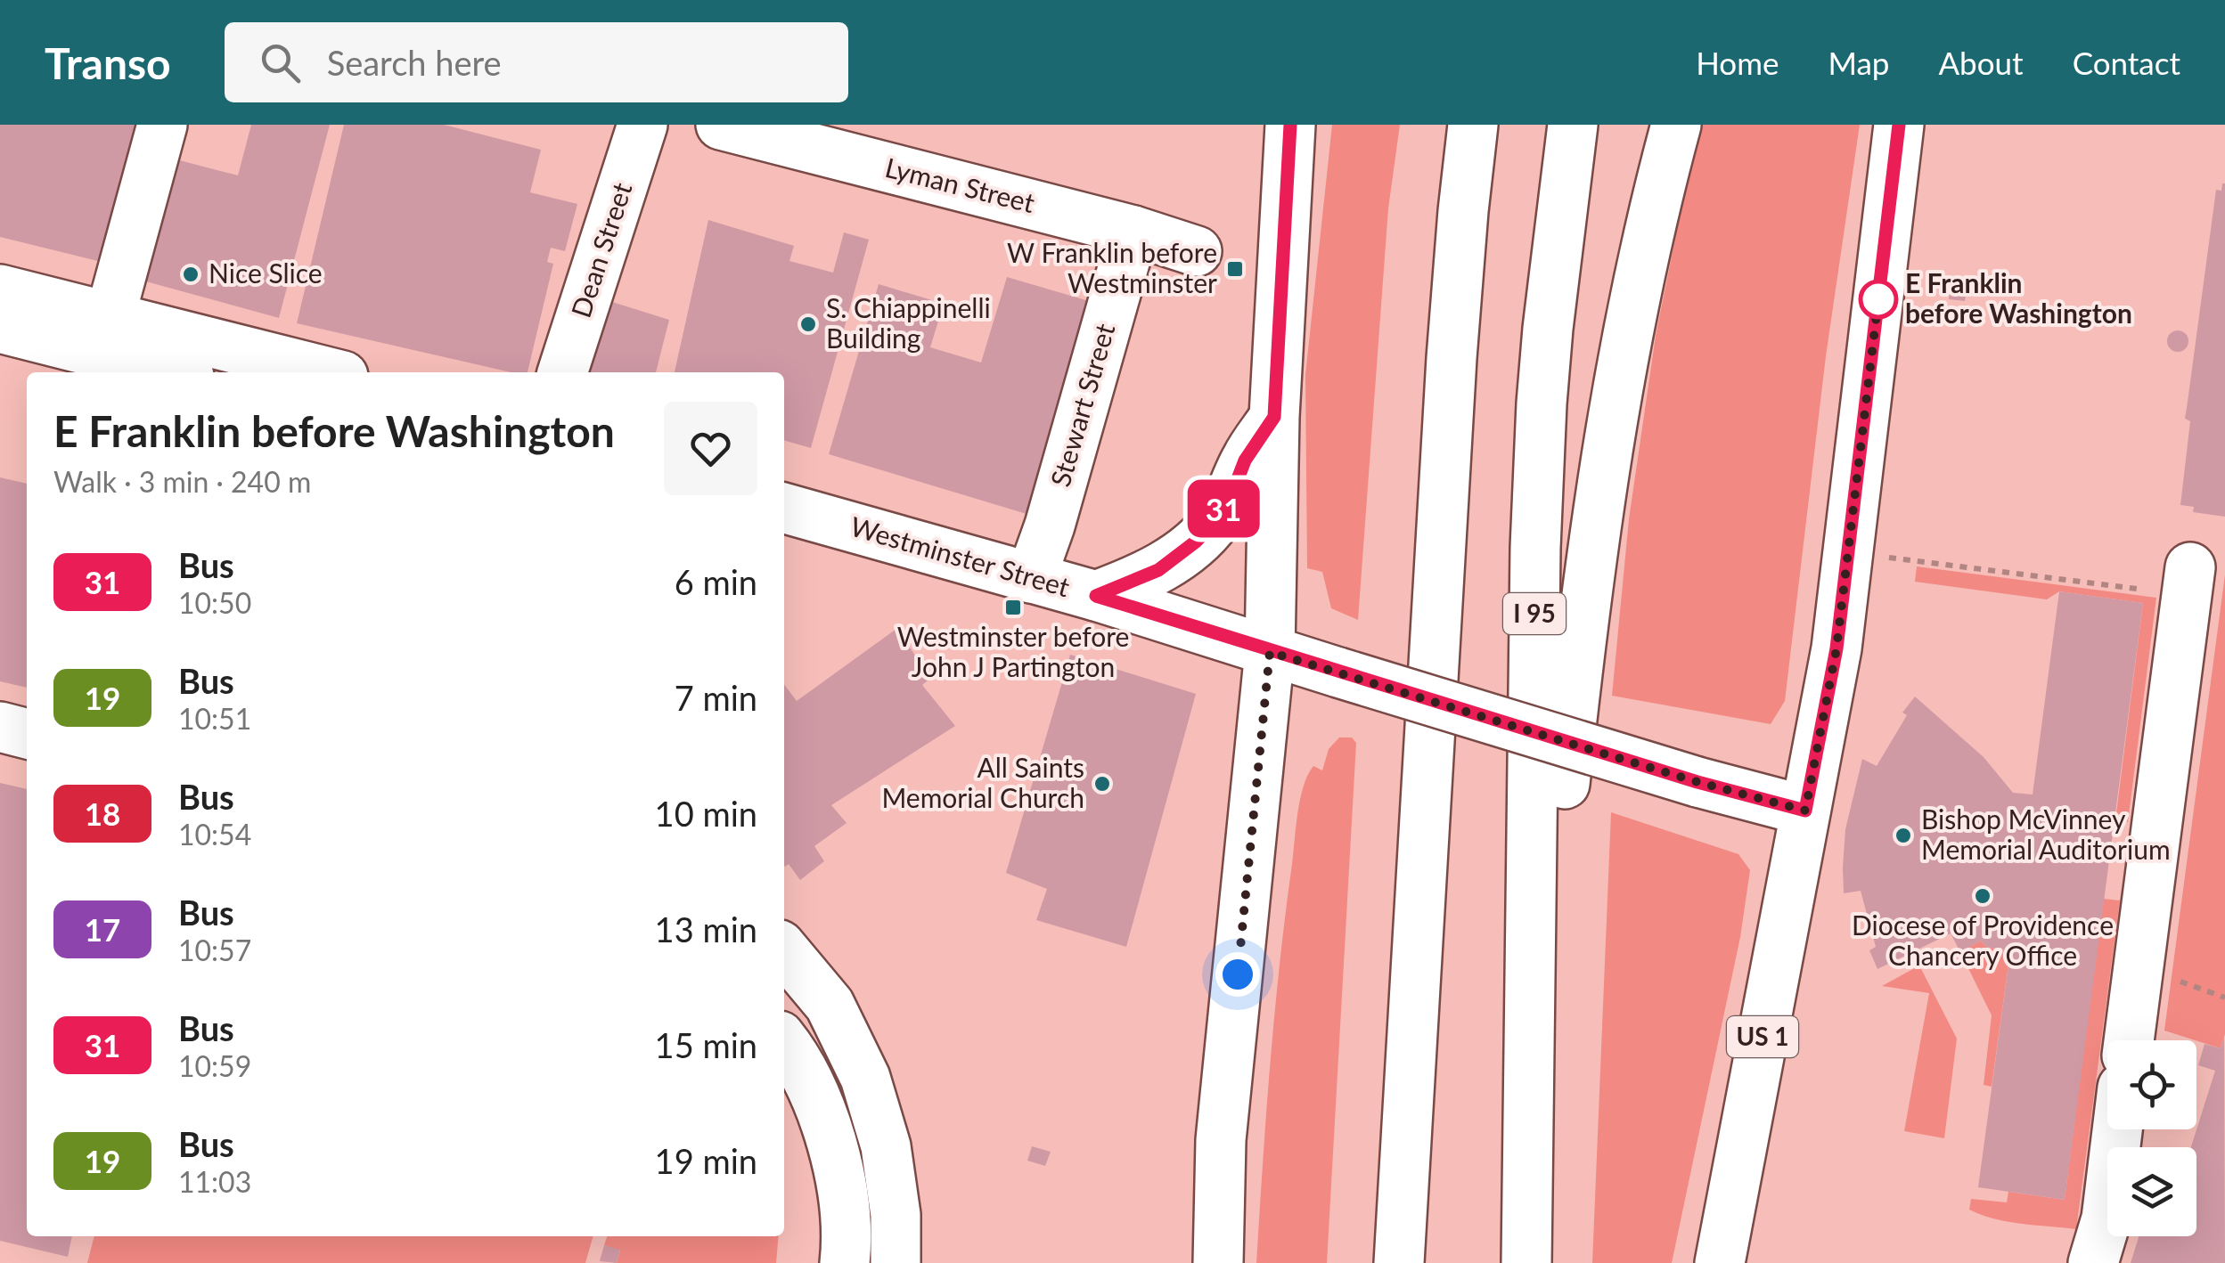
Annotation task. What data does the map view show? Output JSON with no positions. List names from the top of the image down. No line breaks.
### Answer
{"streets":{"main road":["Lyman Street","Dean Street","Stewart Street","Westminster Street","I 95","US 1"]},"crossings":[["Lyman Street","Stewart Street"],["Stewart Street","Westminster Street"],["Westminster Street","US 1"]],"places":{"transit":["W Franklin before Westminster","Westminster before John J Partington"],"other":["Nice Slice","E Franklin before Washington","S. Chiappinelli Building","All Saints Memorial Church","Bishop McVinney Memorial Auditorium","Diocese of Providence Chancery Office"]},"lines":["bus line 31"],"page":{"header":"Transo","search":"Search here","nav":["Home","Map","About","Contact"],"on_map":"31","heading":["E Franklin before Washington","Walk · 3 min · 240 m"],"list":[{"mark":"31","name":"Bus","note":"10:50","value":"6 min"},{"mark":"19","name":"Bus","note":"10:51","value":"7 min"},{"mark":"18","name":"Bus","note":"10:54","value":"10 min"},{"mark":"17","name":"Bus","note":"10:57","value":"13 min"},{"mark":"31","name":"Bus","note":"10:59","value":"15 min"},{"mark":"19","name":"Bus","note":"11:03","value":"19 min"}]}}
